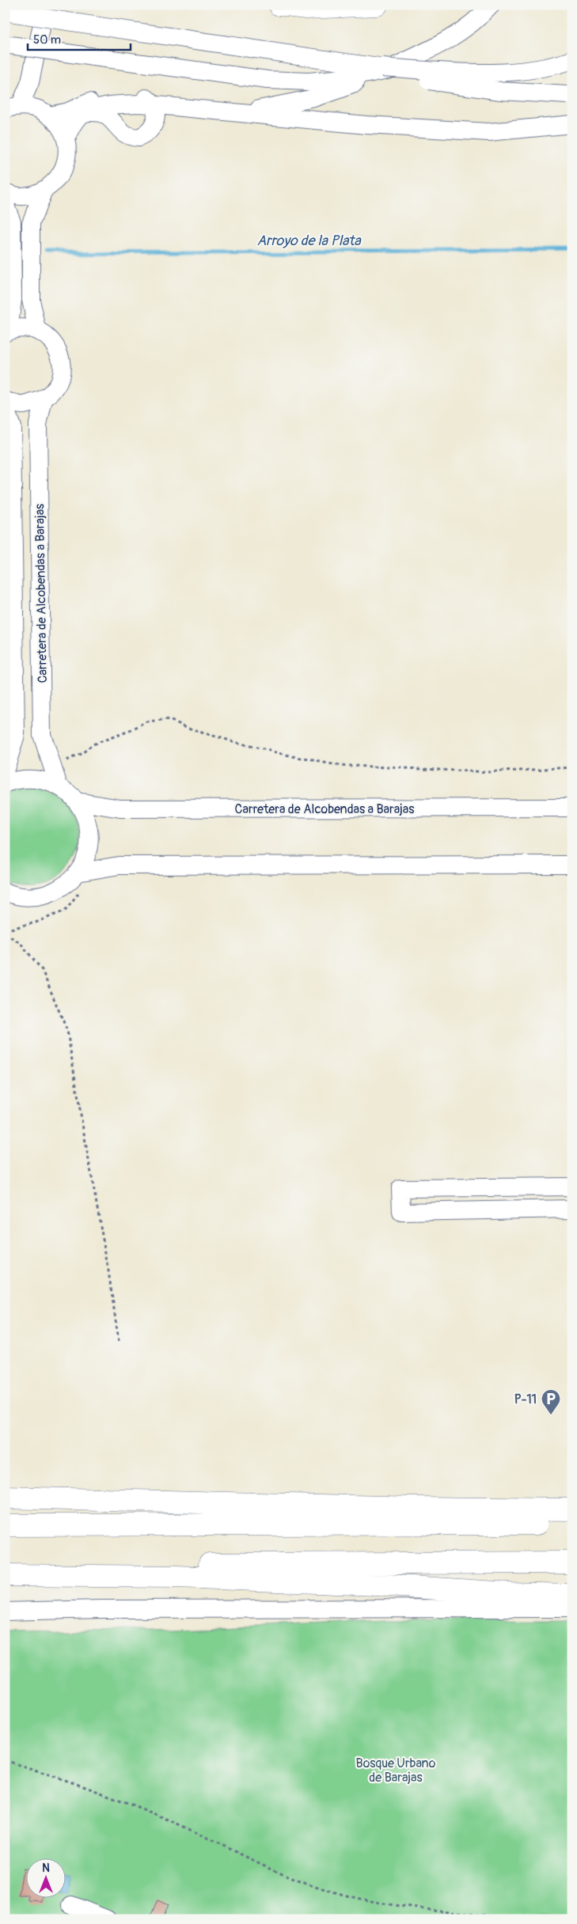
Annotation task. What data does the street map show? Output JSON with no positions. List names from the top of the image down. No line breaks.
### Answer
{"streets":{"street":["Carretera de Alcobendas a Barajas"]},"water":["Arroyo de la Plata"],"parks":["Bosque Urbano de Barajas"],"places":{"parking":["P-11"]},"scale_bar":"50 m","north":"top"}
